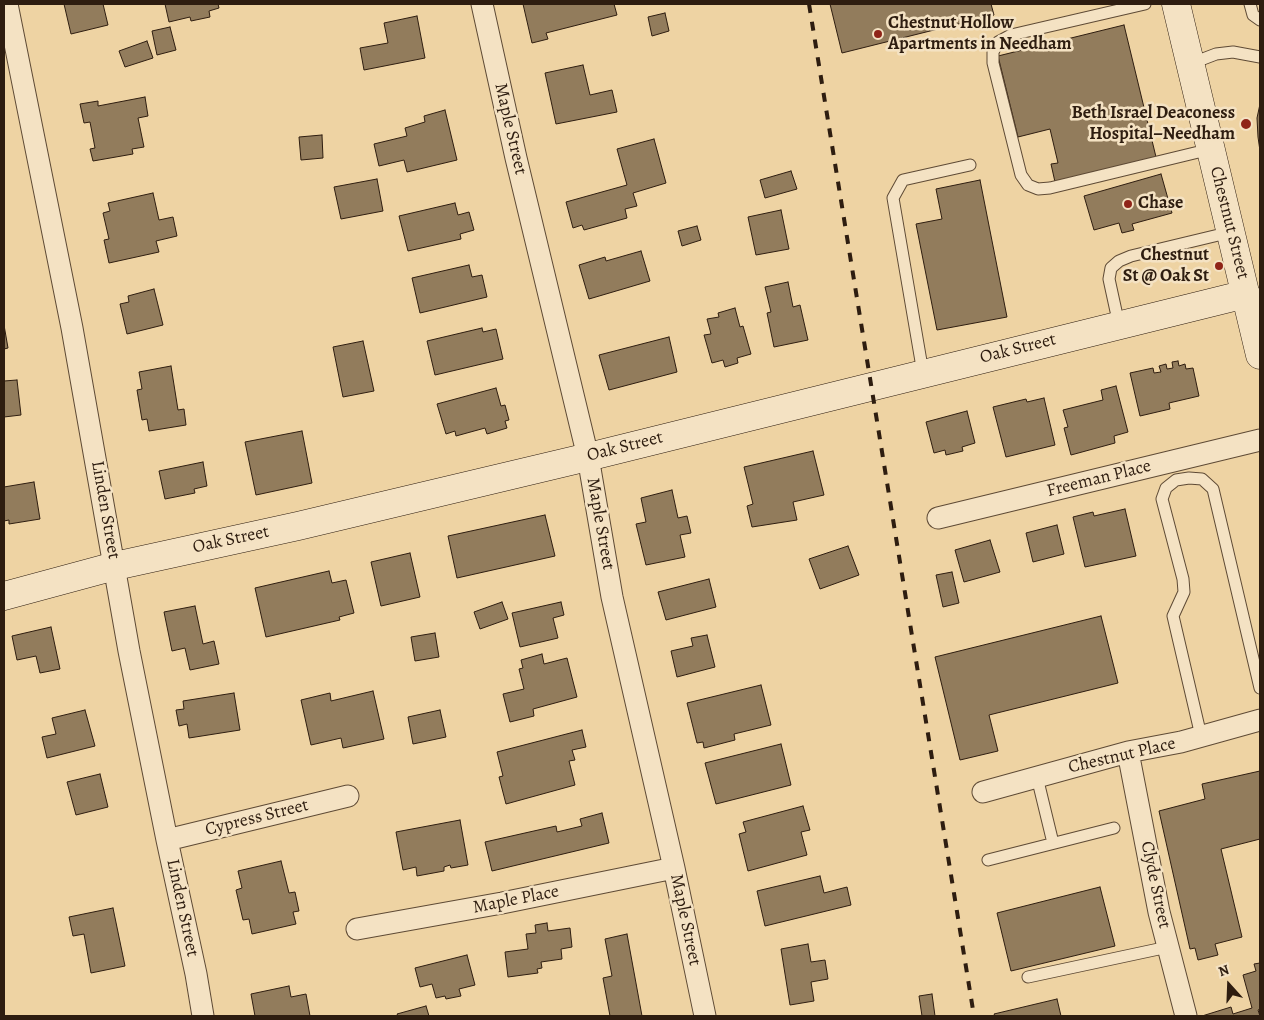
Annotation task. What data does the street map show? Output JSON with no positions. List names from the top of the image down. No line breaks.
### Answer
{"streets":{"street":["Maple Street","Chestnut Street","Oak Street","Freeman Place","Linden Street","Chestnut Place","Cypress Street","Clyde Street","Maple Place"]},"crossings":[["Maple Street","Oak Street"],["Maple Street","Maple Place"],["Chestnut Street","Oak Street"],["Oak Street","Linden Street"],["Linden Street","Cypress Street"],["Chestnut Place","Clyde Street"]],"places":["Chestnut Hollow Apartments in Needham","Beth Israel Deaconess Hospital–Needham","Chase","Chestnut St @ Oak St"],"north":"top"}
